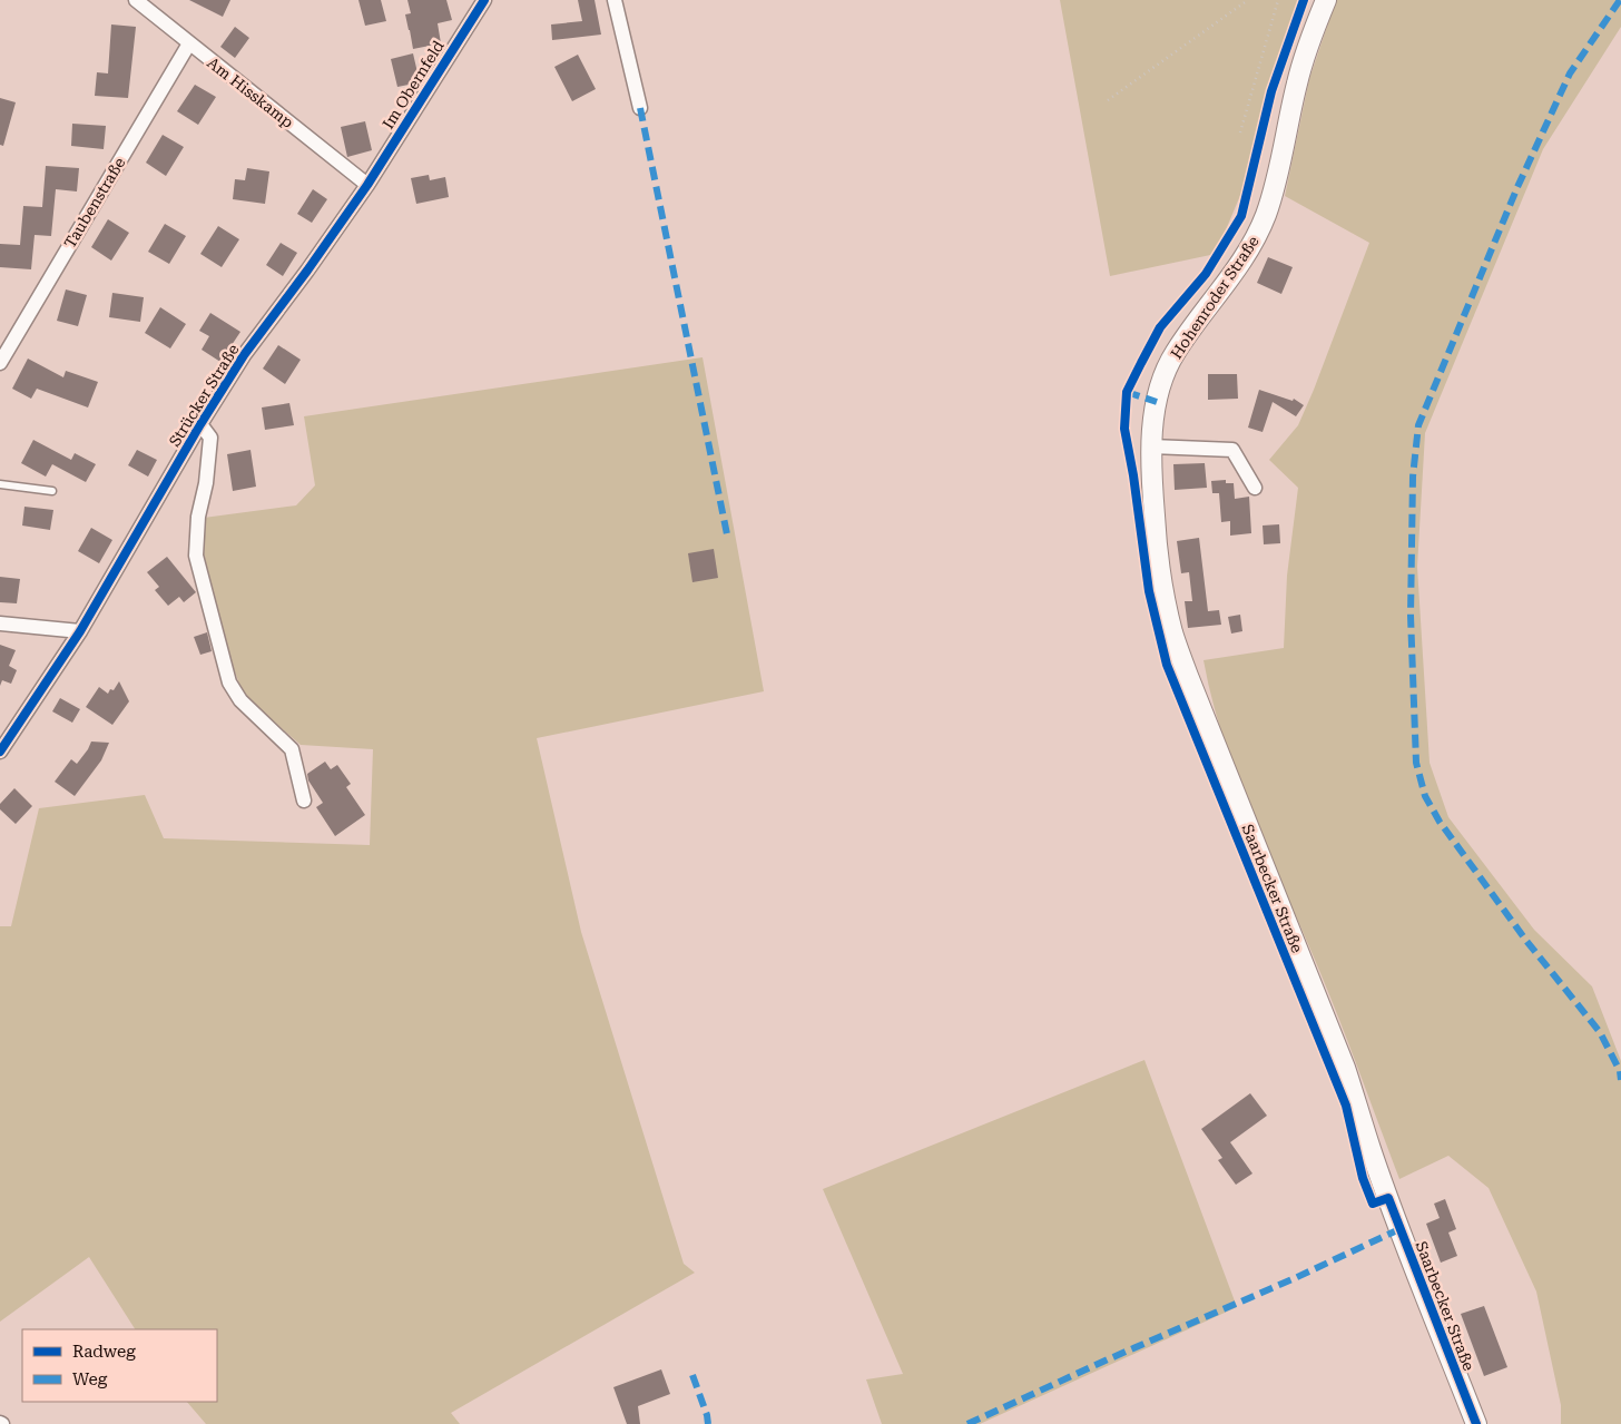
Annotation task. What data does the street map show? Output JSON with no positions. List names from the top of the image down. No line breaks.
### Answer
{"streets":{"main road":["Hohenroder Straße","Saarbecker Straße"],"street":["Im Obernfeld","Am Hisskamp","Taubenstraße","Strücker Straße"]},"crossings":[["Im Obernfeld","Am Hisskamp"],["Im Obernfeld","Strücker Straße"],["Am Hisskamp","Taubenstraße"],["Am Hisskamp","Strücker Straße"],["Hohenroder Straße","Saarbecker Straße"]],"legend":["Radweg","Weg"]}
